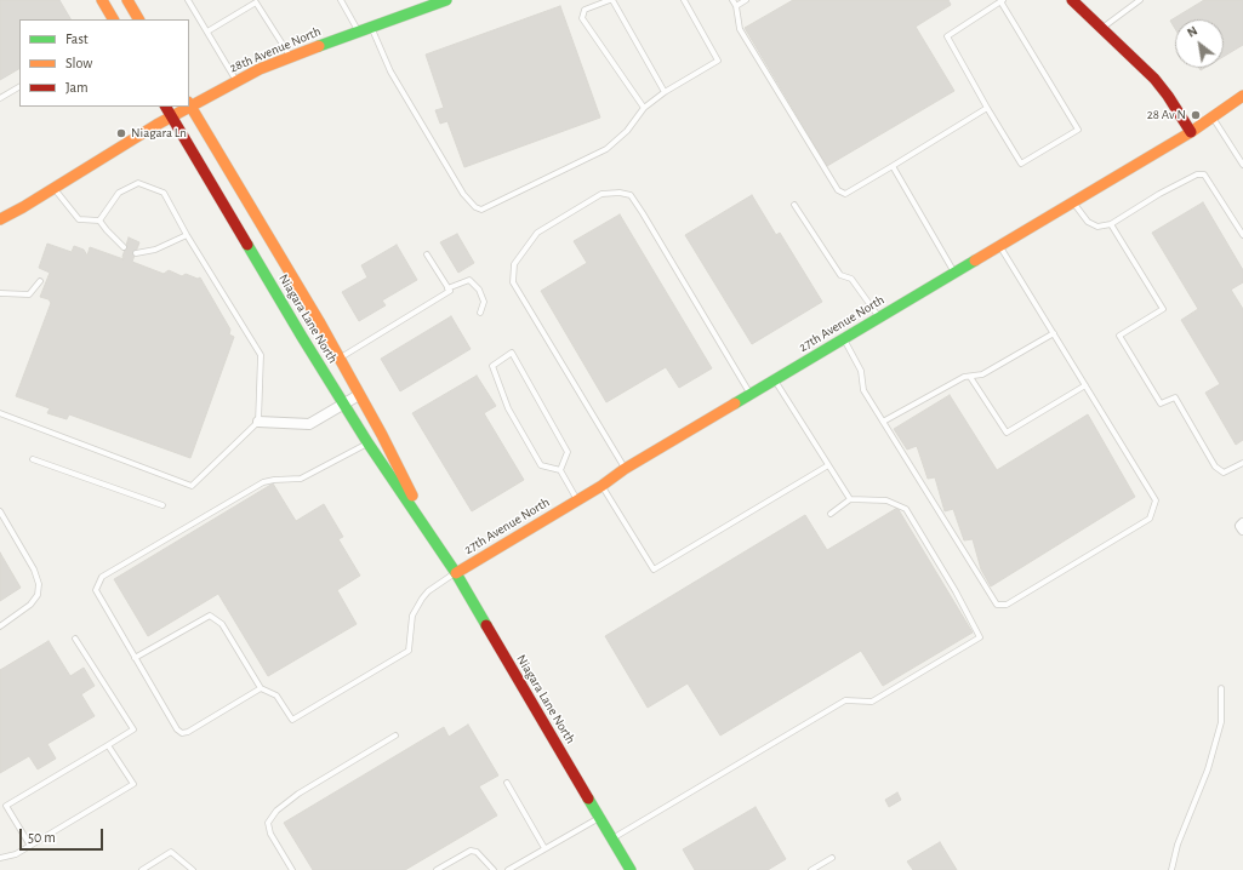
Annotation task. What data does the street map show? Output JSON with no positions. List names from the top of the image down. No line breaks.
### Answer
{"streets":{"street":["28th Avenue North","Niagara Lane North","27th Avenue North"]},"crossings":[["28th Avenue North","Niagara Lane North"],["Niagara Lane North","27th Avenue North"]],"places":["28 Av N","Niagara Ln"],"legend":["Fast","Slow","Jam"],"scale_bar":"50 m","north":"top left"}
